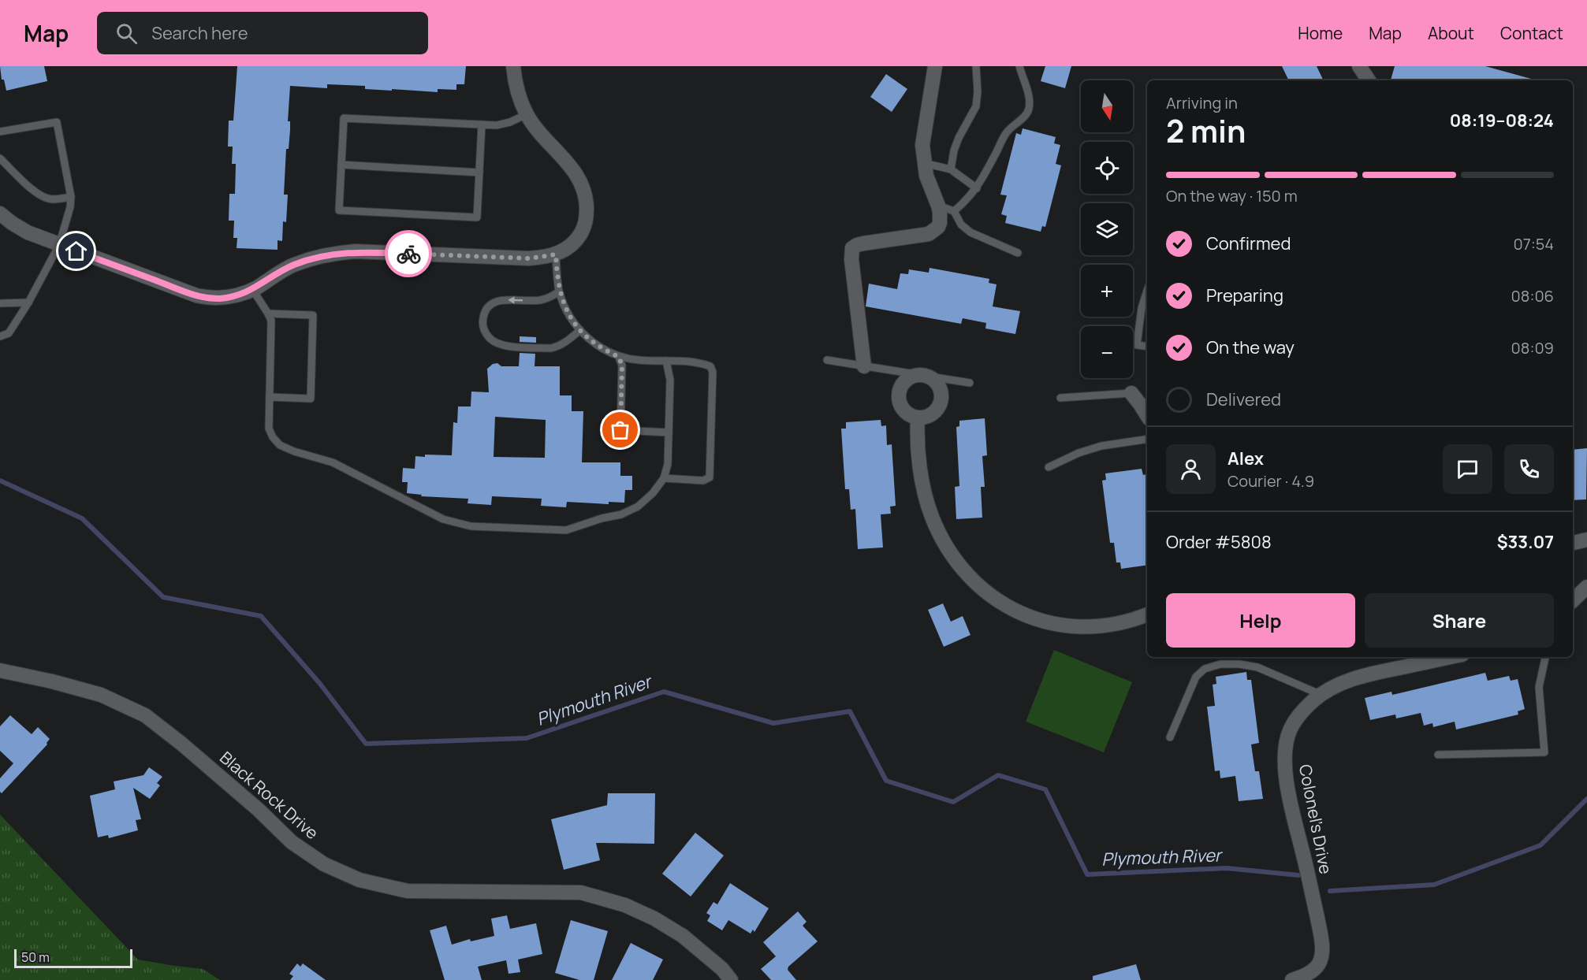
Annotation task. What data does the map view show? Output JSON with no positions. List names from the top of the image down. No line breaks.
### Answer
{"streets":{"street":["Black Rock Drive","Colonel's Drive"]},"water":["Plymouth River"],"scale_bar":"50 m","north":"bottom","page":{"header":"Map","search":"Search here","nav":["Home","Map","About","Contact"],"map_buttons":["+","−"],"heading":["2 min","Arriving in","08:19–08:24"],"panel":["Alex","Courier · 4.9","Order #5808","$33.07"],"bar":"On the way · 150 m","list":[["Confirmed","07:54"],["Preparing","08:06"],["On the way","08:09"],"Delivered"],"buttons":["Help","Share"],"scale":"50 m"}}
